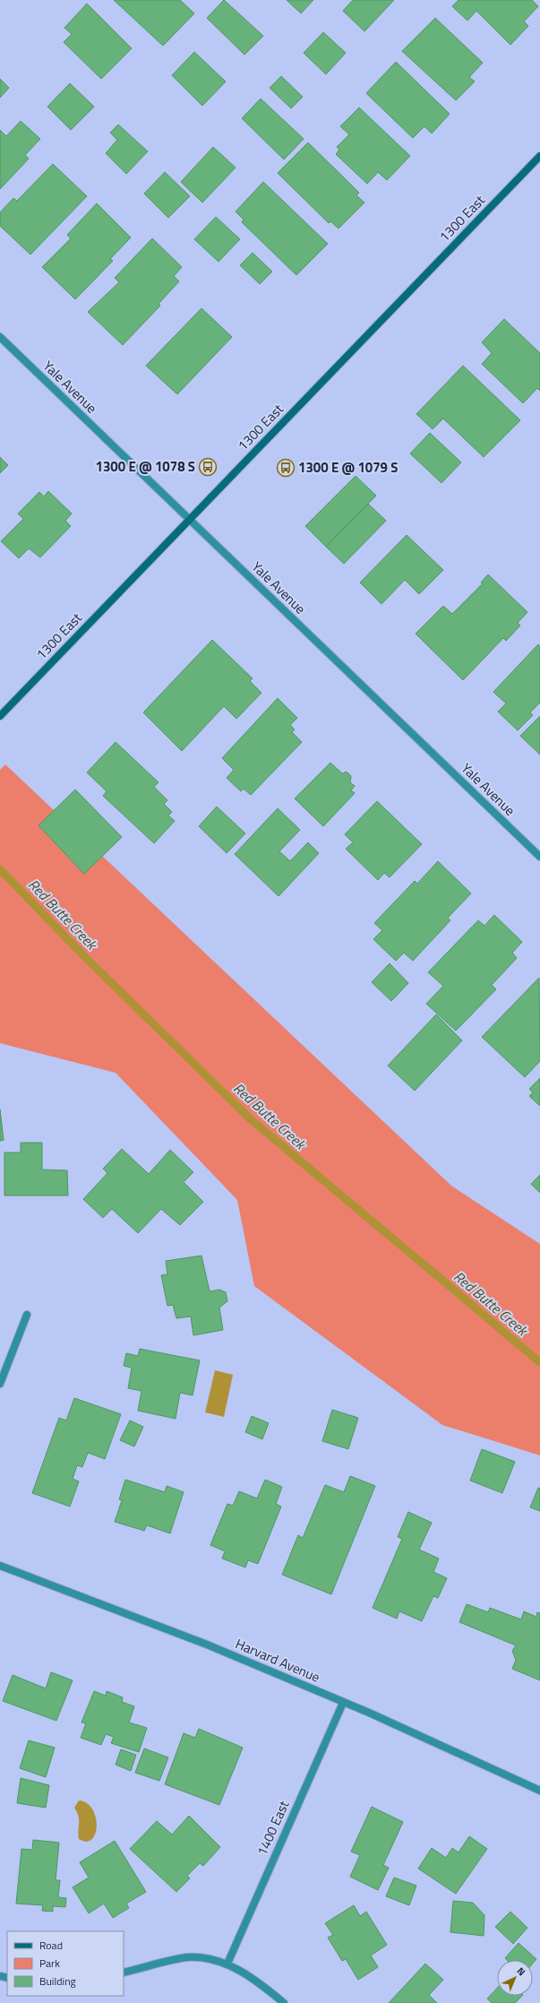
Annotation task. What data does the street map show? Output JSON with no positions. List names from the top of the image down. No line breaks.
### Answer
{"streets":{"main road":["1300 East"],"street":["Yale Avenue","Harvard Avenue","1400 East"]},"crossings":[["1300 East","Yale Avenue"],["Harvard Avenue","1400 East"]],"water":["Red Butte Creek"],"places":{"bus stop":["1300 E @ 1078 S","1300 E @ 1079 S"]},"legend":["Road","Park","Building"],"north":"top right"}
